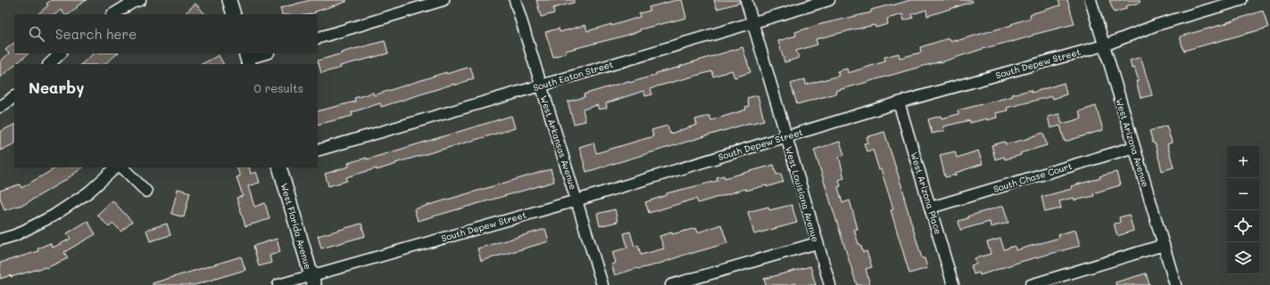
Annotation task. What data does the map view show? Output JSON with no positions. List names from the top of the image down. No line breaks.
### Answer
{"streets":{"street":["South Depew Street","South Eaton Street","West Arkansas Avenue","West Arizona Avenue","South Chase Court","West Arizona Place","West Louisiana Avenue","West Florida Avenue"]},"crossings":[["South Depew Street","West Arkansas Avenue"],["South Depew Street","West Arizona Avenue"],["South Depew Street","West Arizona Place"],["South Depew Street","West Louisiana Avenue"],["South Depew Street","West Florida Avenue"],["South Eaton Street","West Arkansas Avenue"],["South Eaton Street","West Louisiana Avenue"],["West Arizona Avenue","South Chase Court"],["South Chase Court","West Arizona Place"]],"page":{"search":"Search here","heading":["Nearby","0 results"],"map_buttons":["+","−"]}}
